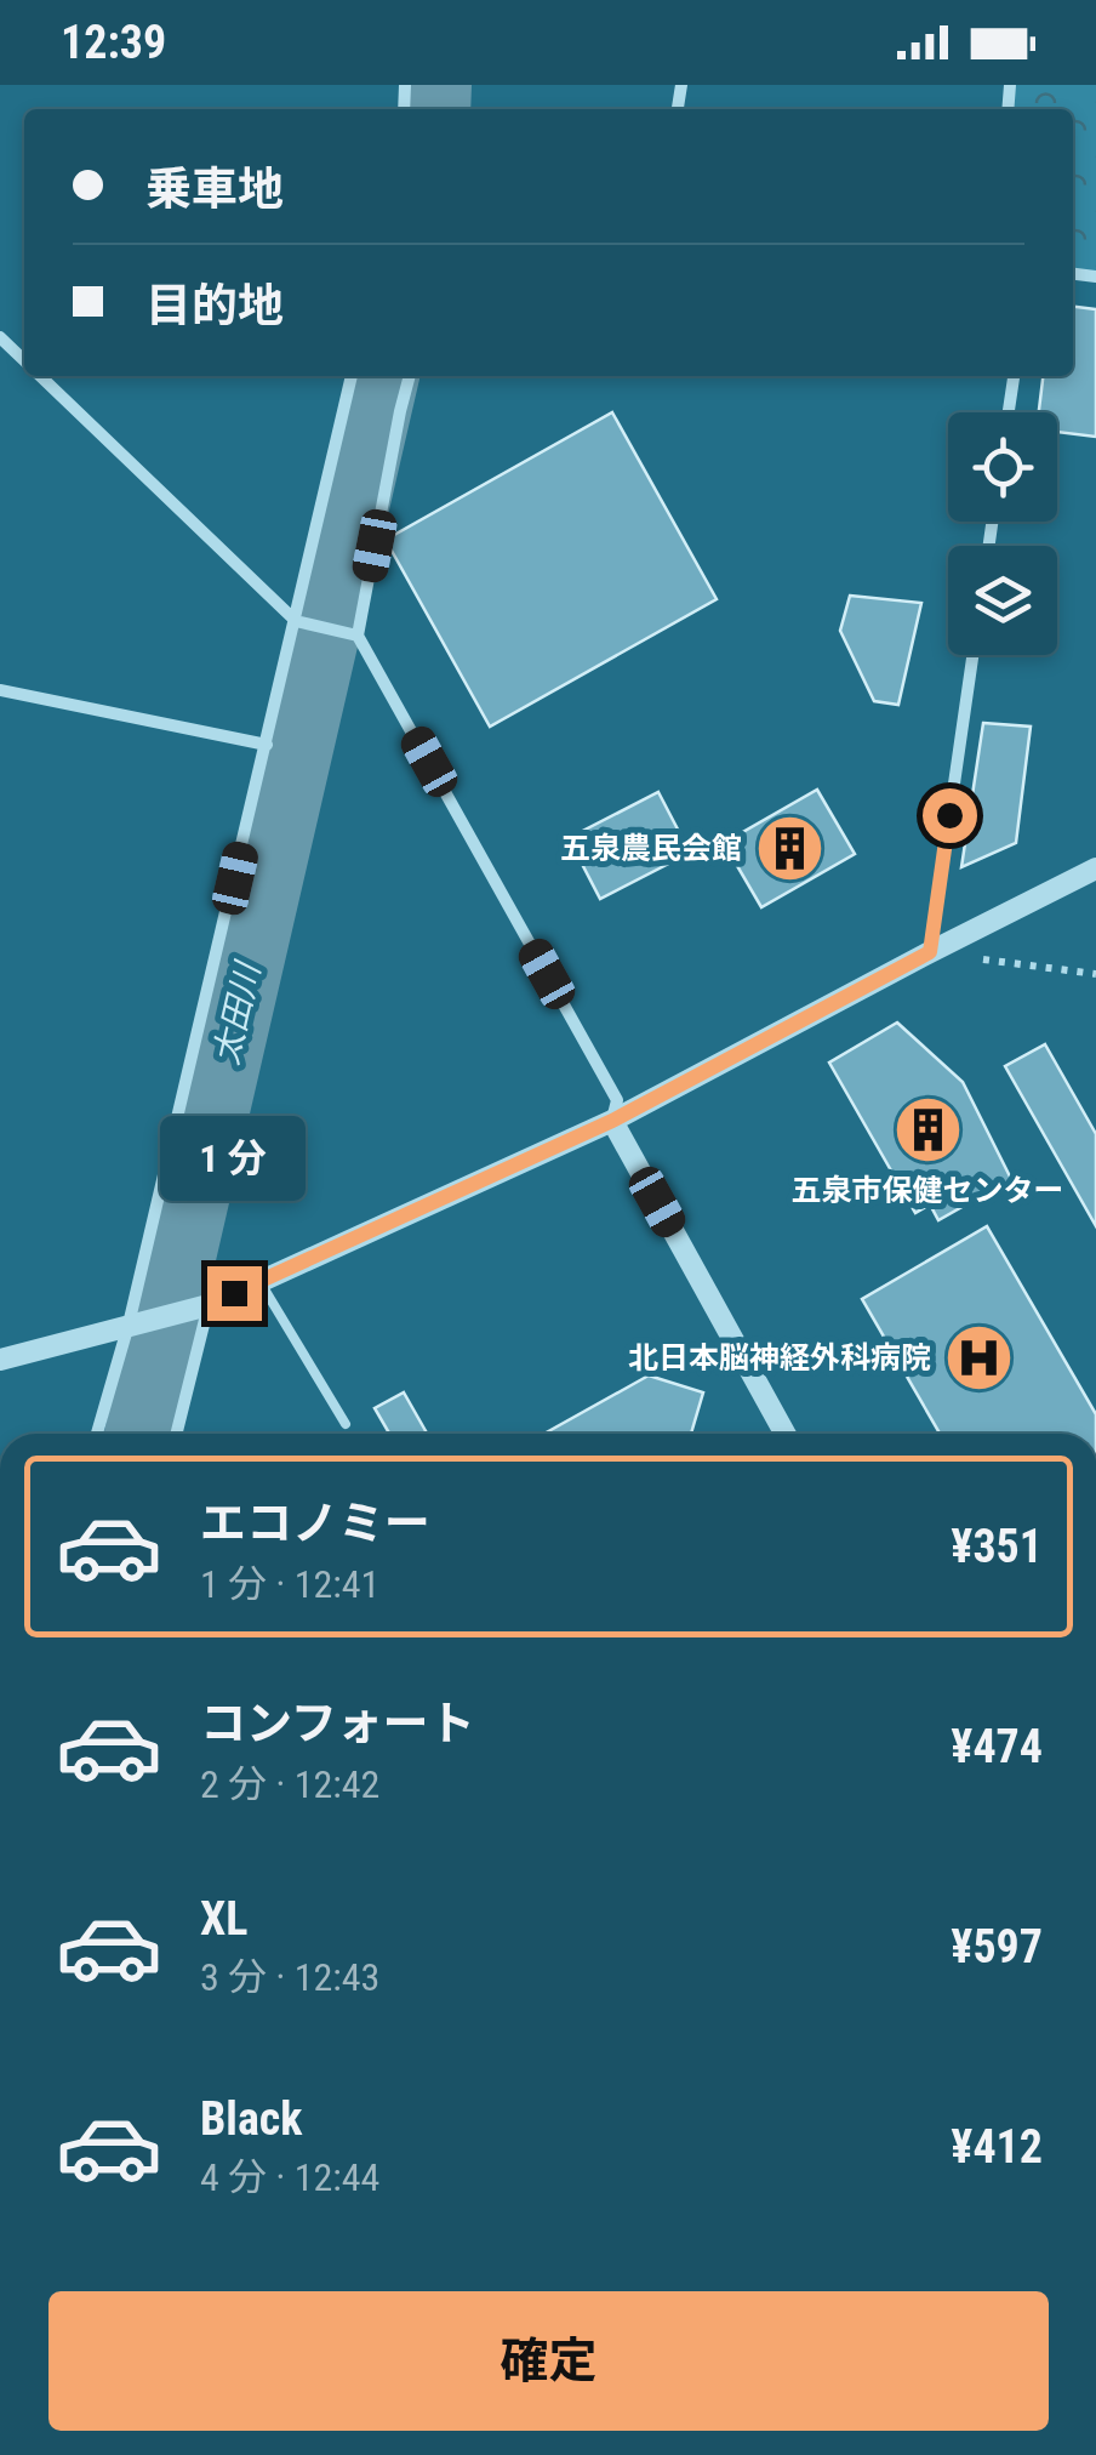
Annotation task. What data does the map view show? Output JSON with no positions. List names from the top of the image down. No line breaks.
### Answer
{"water":["太田川"],"places":{"building":["五泉農民会館","五泉市保健センター"],"hospital":["北日本脳神経外科病院"]},"page":{"status":"12:39","banner":["乗車地","目的地"],"bubble":"1 分","list":[{"name":"エコノミー","note":"1 分 · 12:41","value":"¥351"},{"name":"コンフォート","note":"2 分 · 12:42","value":"¥474"},{"name":"XL","note":"3 分 · 12:43","value":"¥597"},{"name":"Black","note":"4 分 · 12:44","value":"¥412"}],"buttons":"確定"}}
